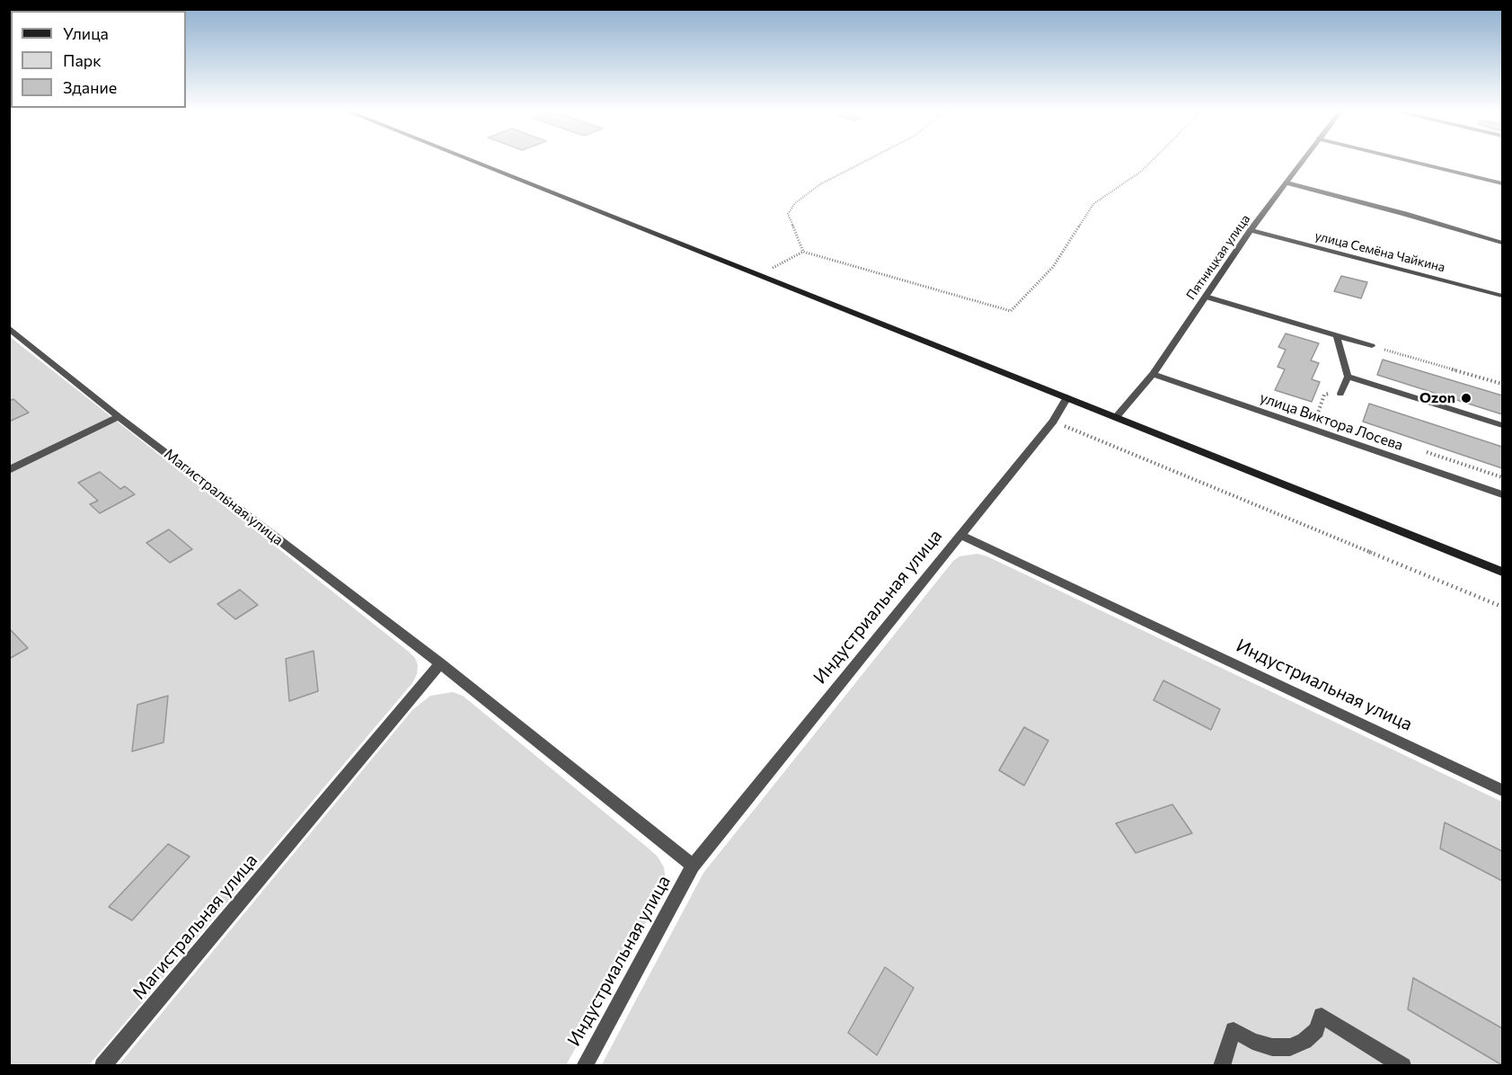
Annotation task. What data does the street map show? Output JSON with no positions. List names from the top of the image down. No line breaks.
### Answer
{"streets":{"street":["улица Семёна Чайкина","Пятницкая улица","улица Виктора Лосева","Магистральная улица","Индустриальная улица"]},"crossings":[["улица Семёна Чайкина","Пятницкая улица"],["Пятницкая улица","улица Виктора Лосева"],["Магистральная улица","Индустриальная улица"]],"places":["Ozon"],"legend":["Улица","Парк","Здание"]}
